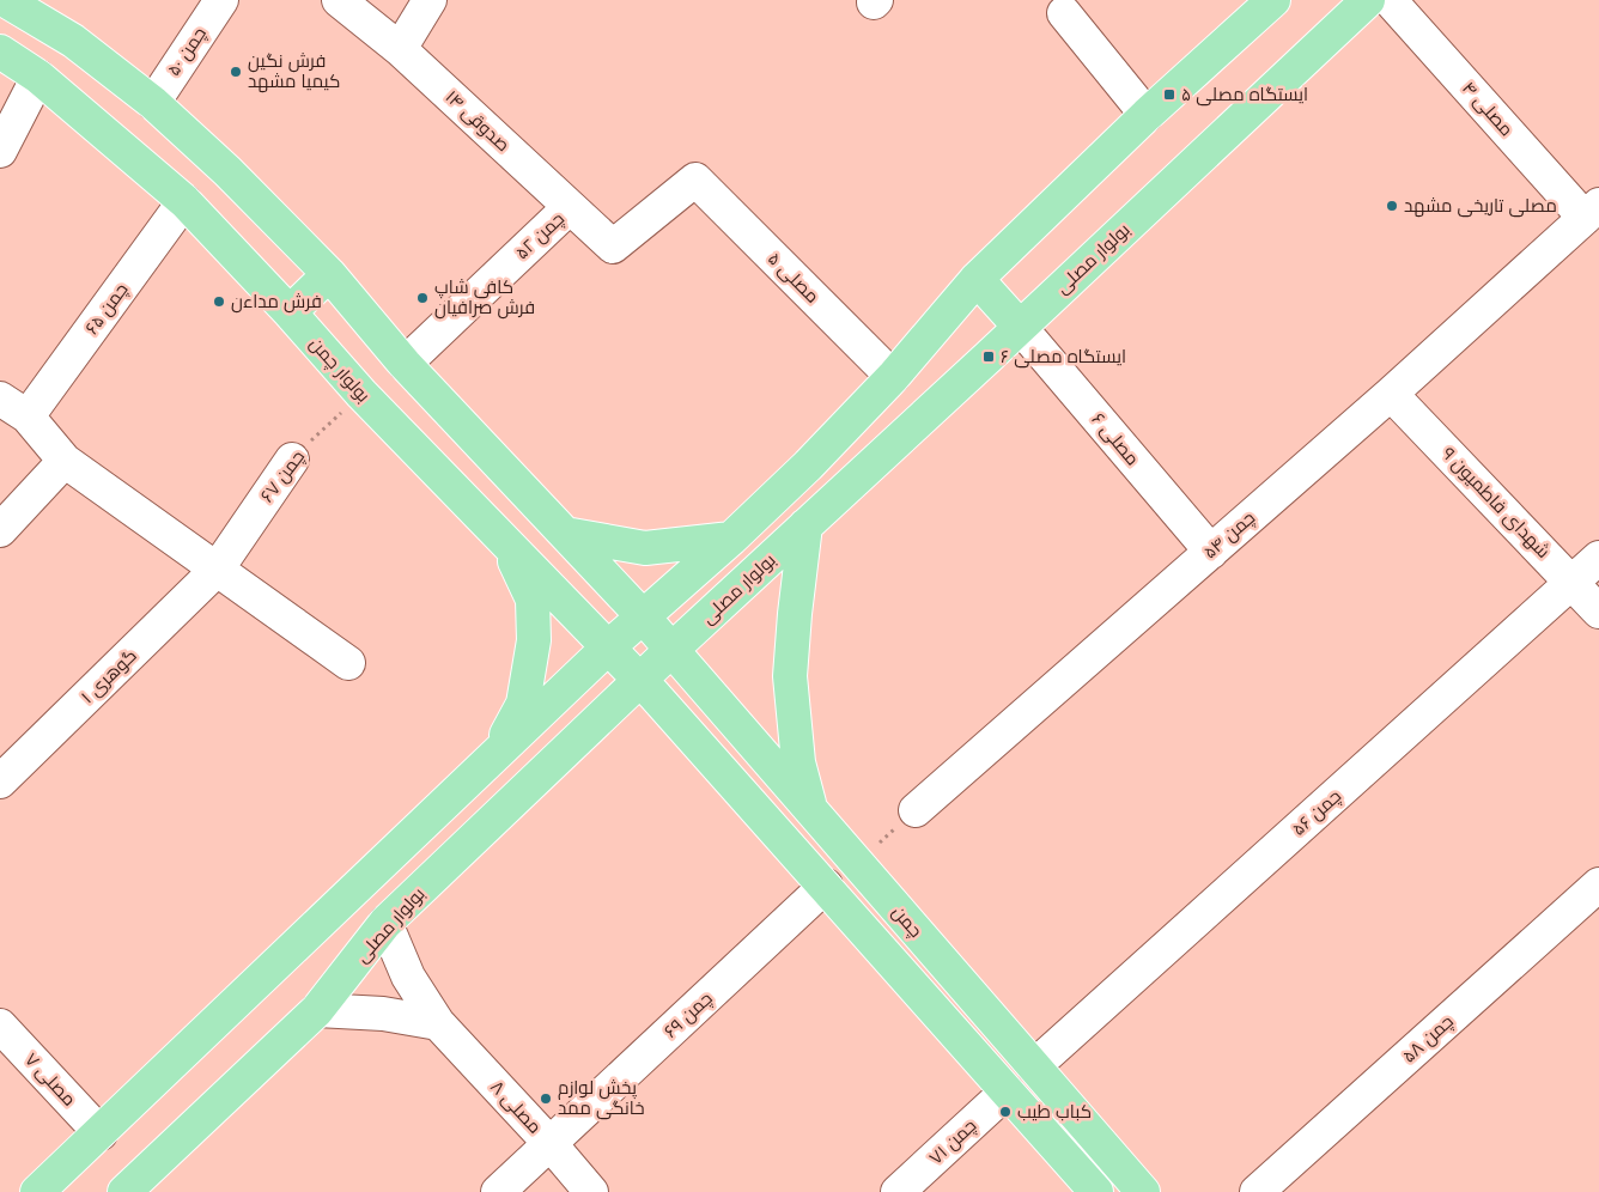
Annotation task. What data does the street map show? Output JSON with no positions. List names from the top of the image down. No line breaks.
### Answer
{"streets":{"main road":["بولوار مصلی","بولوار چمن","چمن"],"street":["چمن ۵۰","مصلی ۴","صدوقی ۱۴","چمن ۵۲","مصلی ۵","چمن ۶۵","مصلی ۶","چمن ۶۷","شهدای فاطمیون ۹","چمن ۵۴","گوهری ۱","چمن ۵۶","چمن ۶۹","چمن ۵۸","مصلی ۷","مصلی ۸","چمن ۷۱"]},"crossings":[["مصلی ۴","چمن ۵۴"],["صدوقی ۱۴","چمن ۵۲"],["صدوقی ۱۴","مصلی ۵"],["بولوار مصلی","بولوار چمن"],["بولوار مصلی","مصلی ۶"],["بولوار مصلی","چمن"],["بولوار مصلی","مصلی ۸"],["چمن ۶۵","بولوار چمن"],["بولوار چمن","چمن ۶۷"],["بولوار چمن","چمن"],["مصلی ۶","چمن ۵۴"],["چمن ۶۷","گوهری ۱"],["شهدای فاطمیون ۹","چمن ۵۴"],["شهدای فاطمیون ۹","چمن ۵۶"],["چمن ۵۶","چمن"],["چمن","چمن ۶۹"],["چمن","چمن ۷۱"],["چمن ۶۹","مصلی ۸"]],"places":{"other":["فرش نگین کیمیا مشهد","مصلی تاریخی مشهد","کافی شاپ فرش صرافیان","فرش مداءن","پخش لوازم خانگی ممد","کباب طیب"],"transit":["ایستگاه مصلی ۵","ایستگاه مصلی ۶"]}}
